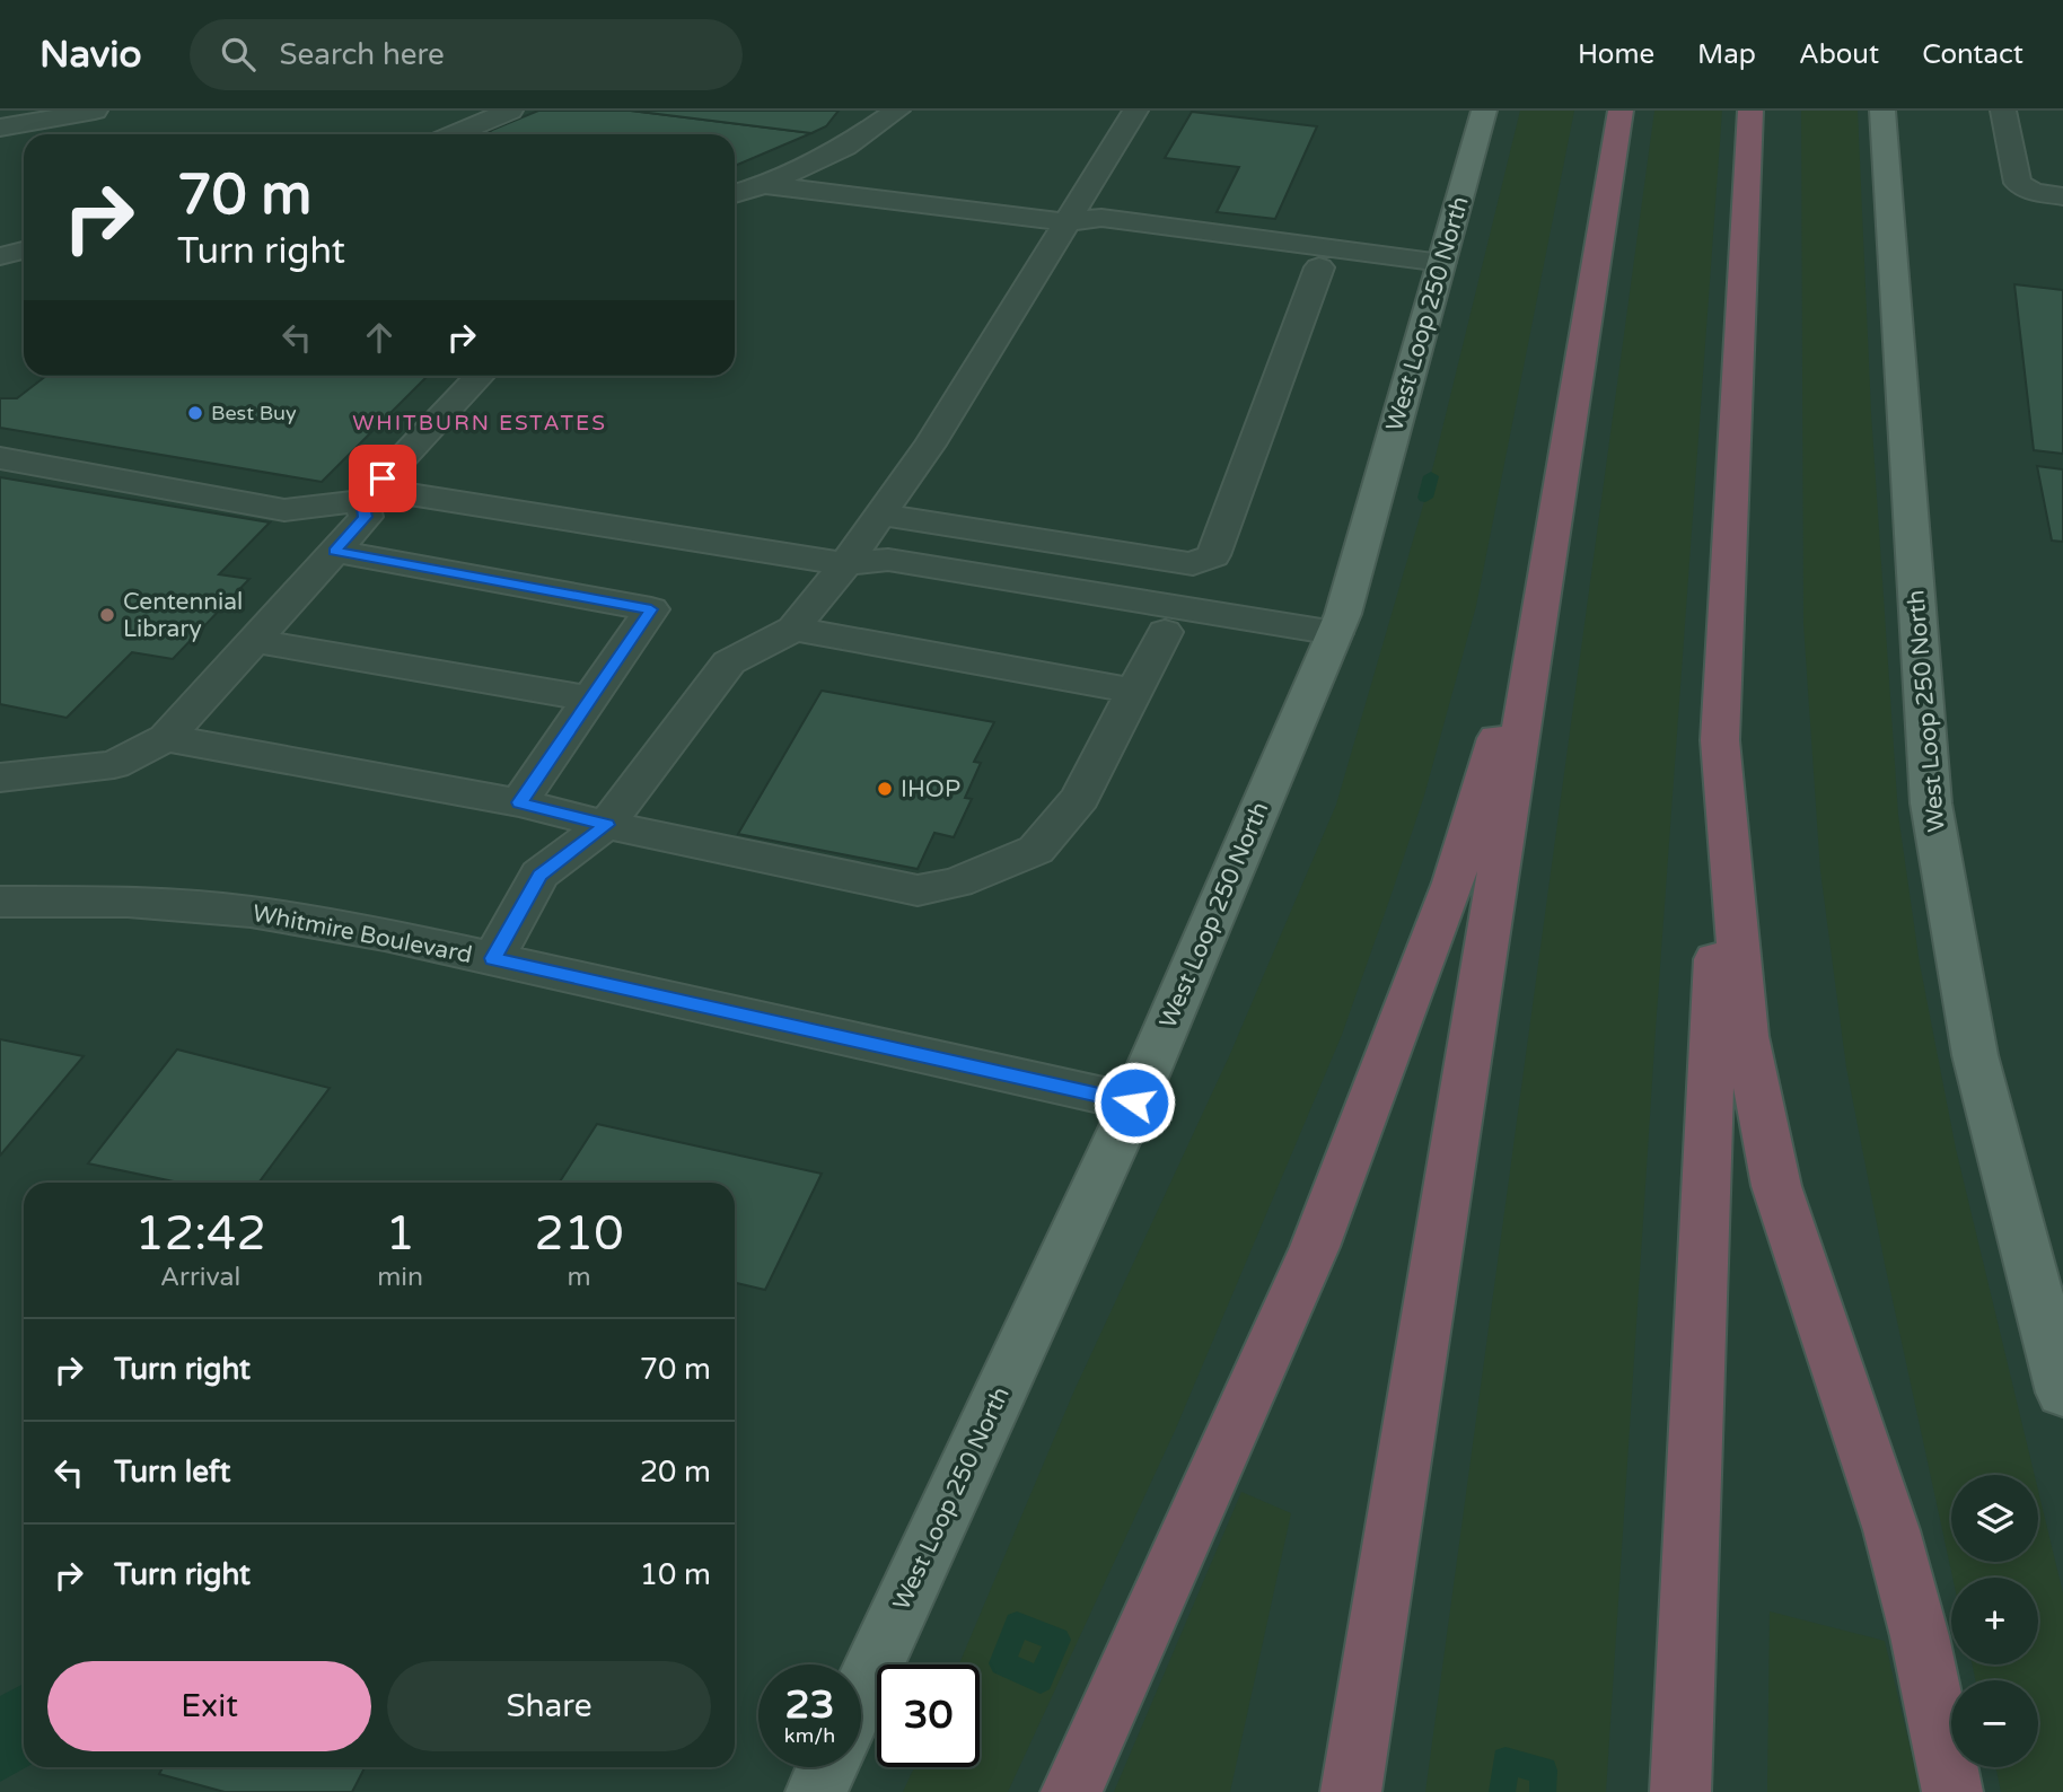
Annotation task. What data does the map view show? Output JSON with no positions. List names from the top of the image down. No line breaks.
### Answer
{"streets":{"main road":["West Loop 250 North"],"street":["Whitmire Boulevard"]},"crossings":[["West Loop 250 North","Whitmire Boulevard"]],"districts":["WHITBURN ESTATES"],"places":["Best Buy","Centennial Library","IHOP"],"page":{"header":"Navio","search":"Search here","nav":["Home","Map","About","Contact"],"turn":["70 m","Turn right"],"eta":["12:42","Arrival","1","min","210","m"],"list":[{"name":"Turn right","value":"70 m"},{"name":"Turn left","value":"20 m"},{"name":"Turn right","value":"10 m"}],"map_buttons":["+","−"],"buttons":["Exit","Share"],"speed":"23 km/h","limit":"30"}}
